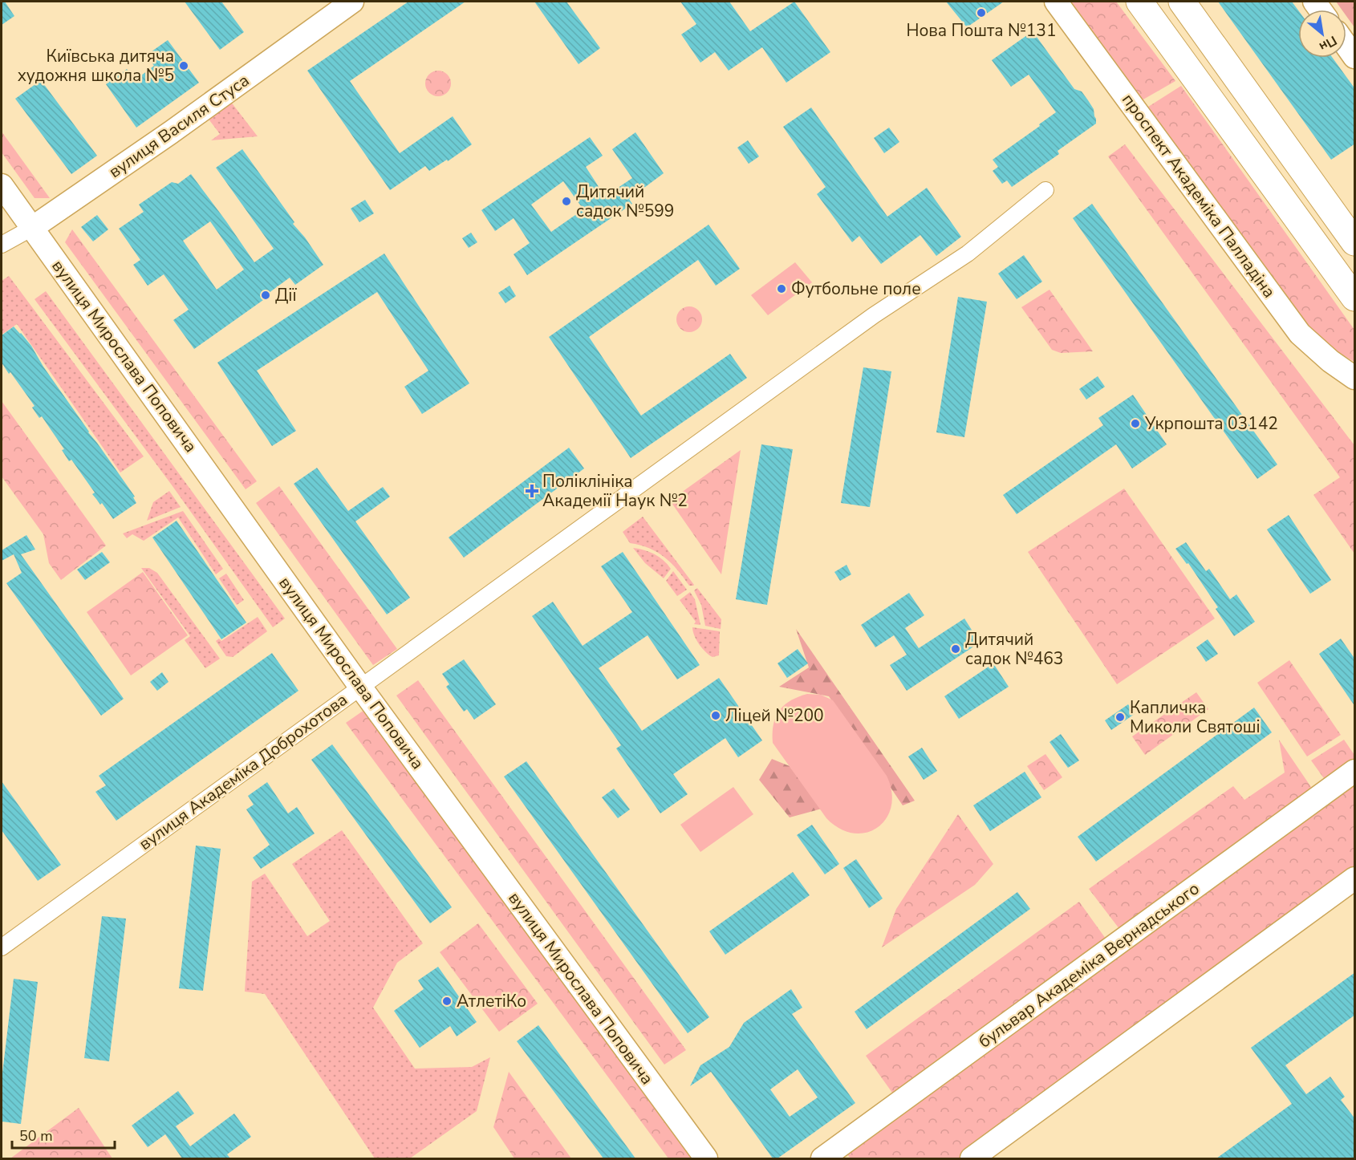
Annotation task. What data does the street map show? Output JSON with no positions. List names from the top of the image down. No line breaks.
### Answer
{"streets":{"street":["вулиця Василя Стуса","проспект Академіка Палладіна","вулиця Мирослава Поповича","вулиця Академіка Доброхотова","бульвар Академіка Вернадського"]},"crossings":[["вулиця Василя Стуса","вулиця Мирослава Поповича"],["вулиця Мирослава Поповича","вулиця Академіка Доброхотова"]],"places":{"other":["Нова Пошта №131","Київська дитяча художня школа №5","Дитячий садок №599","Футбольне поле","Дії","Укрпошта 03142","Дитячий садок №463","Ліцей №200","Капличка Миколи Святоші","АтлетіКо"],"health":["Поліклініка Академії Наук №2"]},"scale_bar":"50 m","north":"bottom right"}
